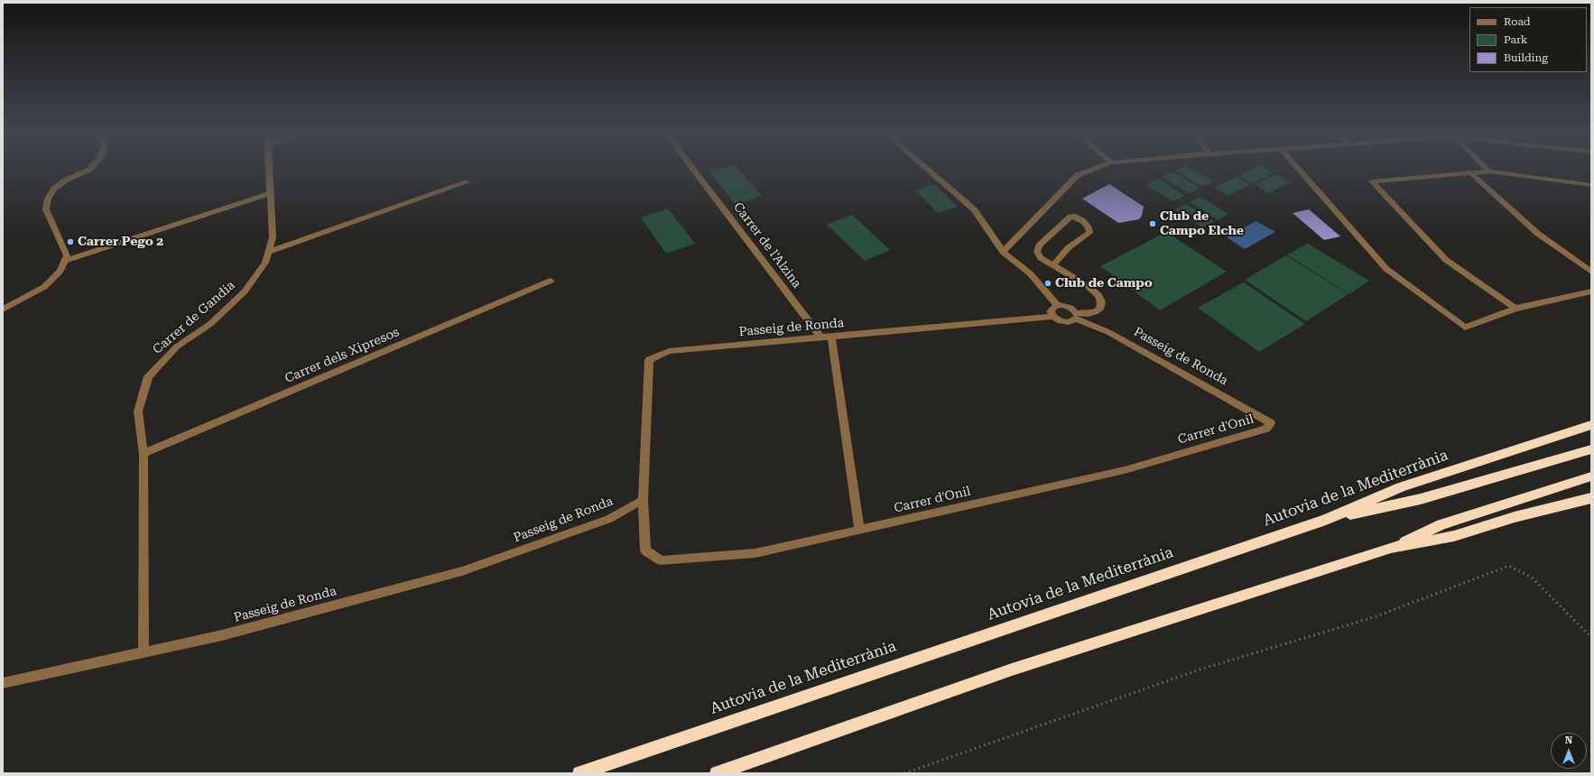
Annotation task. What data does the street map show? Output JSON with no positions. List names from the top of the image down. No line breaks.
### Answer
{"streets":{"highway":["Autovia de la Mediterrània"],"street":["Carrer de l'Alzina","Carrer de Gandia","Passeig de Ronda","Carrer dels Xipresos","Carrer d'Onil"]},"crossings":[["Carrer de l'Alzina","Passeig de Ronda"],["Carrer de l'Alzina","Carrer d'Onil"],["Carrer de Gandia","Passeig de Ronda"],["Carrer de Gandia","Carrer dels Xipresos"],["Passeig de Ronda","Carrer d'Onil"]],"places":["Club de Campo Elche","Carrer Pego 2","Club de Campo"],"legend":["Road","Park","Building"],"north":"top"}
